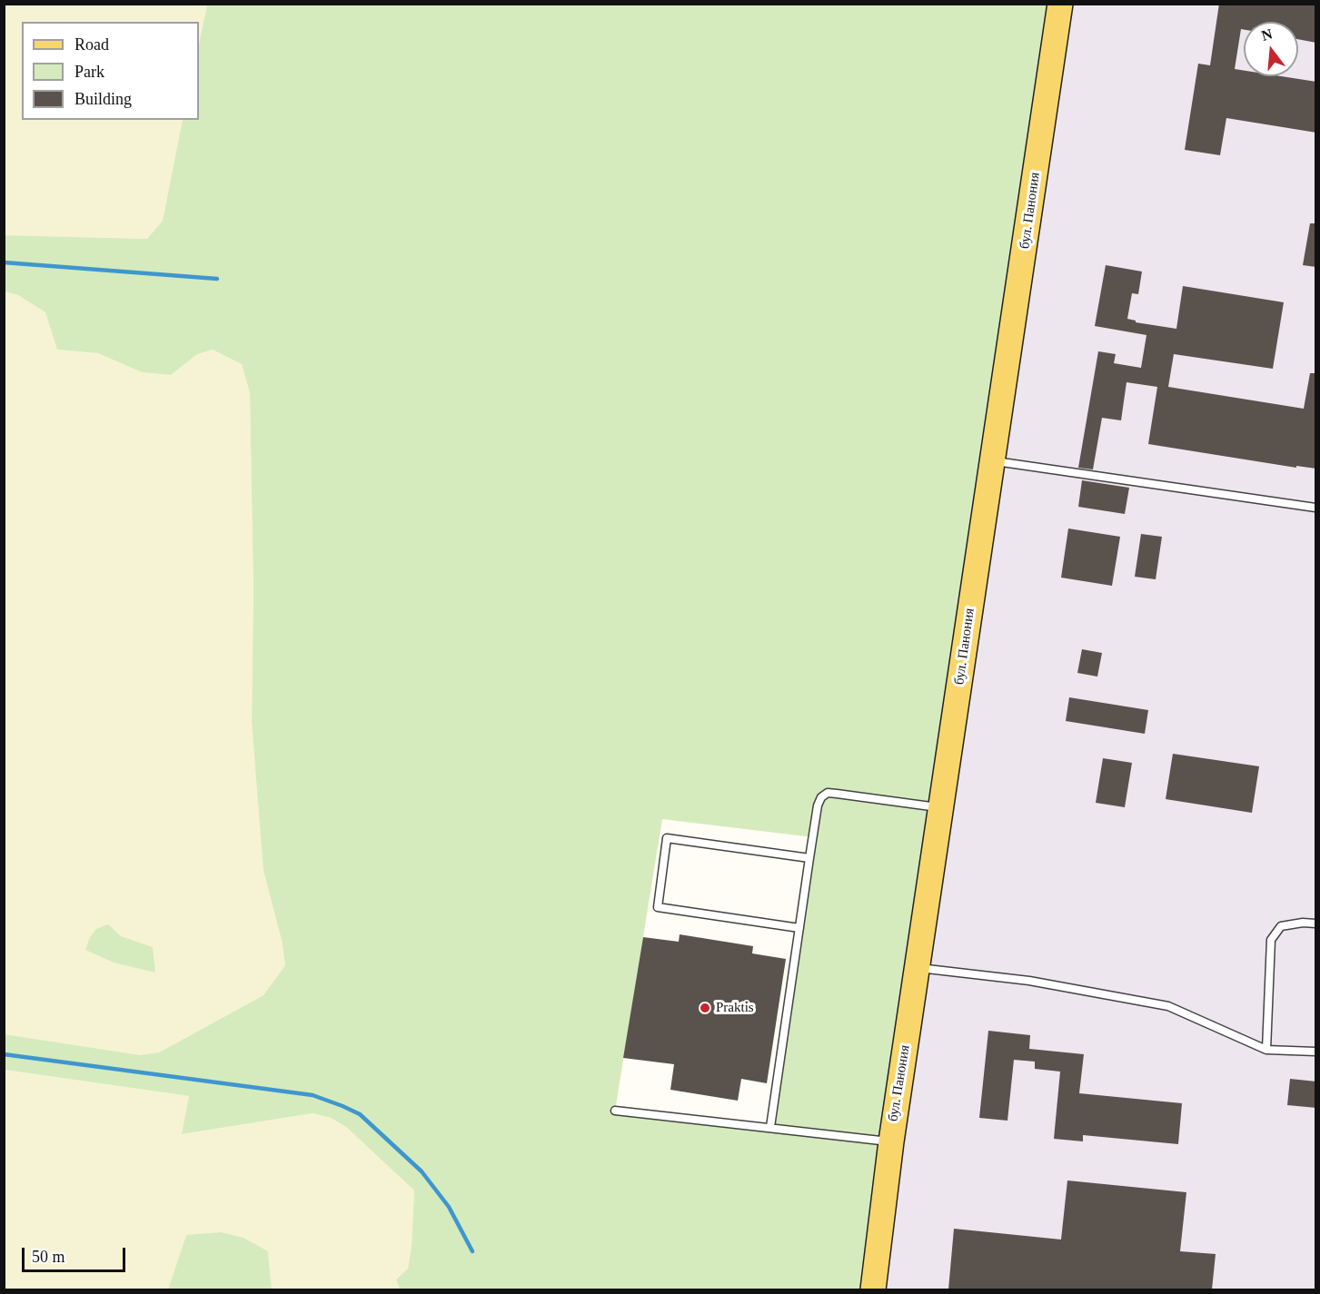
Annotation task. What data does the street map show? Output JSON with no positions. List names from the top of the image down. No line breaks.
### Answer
{"streets":{"main road":["бул. Панония"]},"places":["Praktis"],"legend":["Road","Park","Building"],"scale_bar":"50 m","north":"top"}
